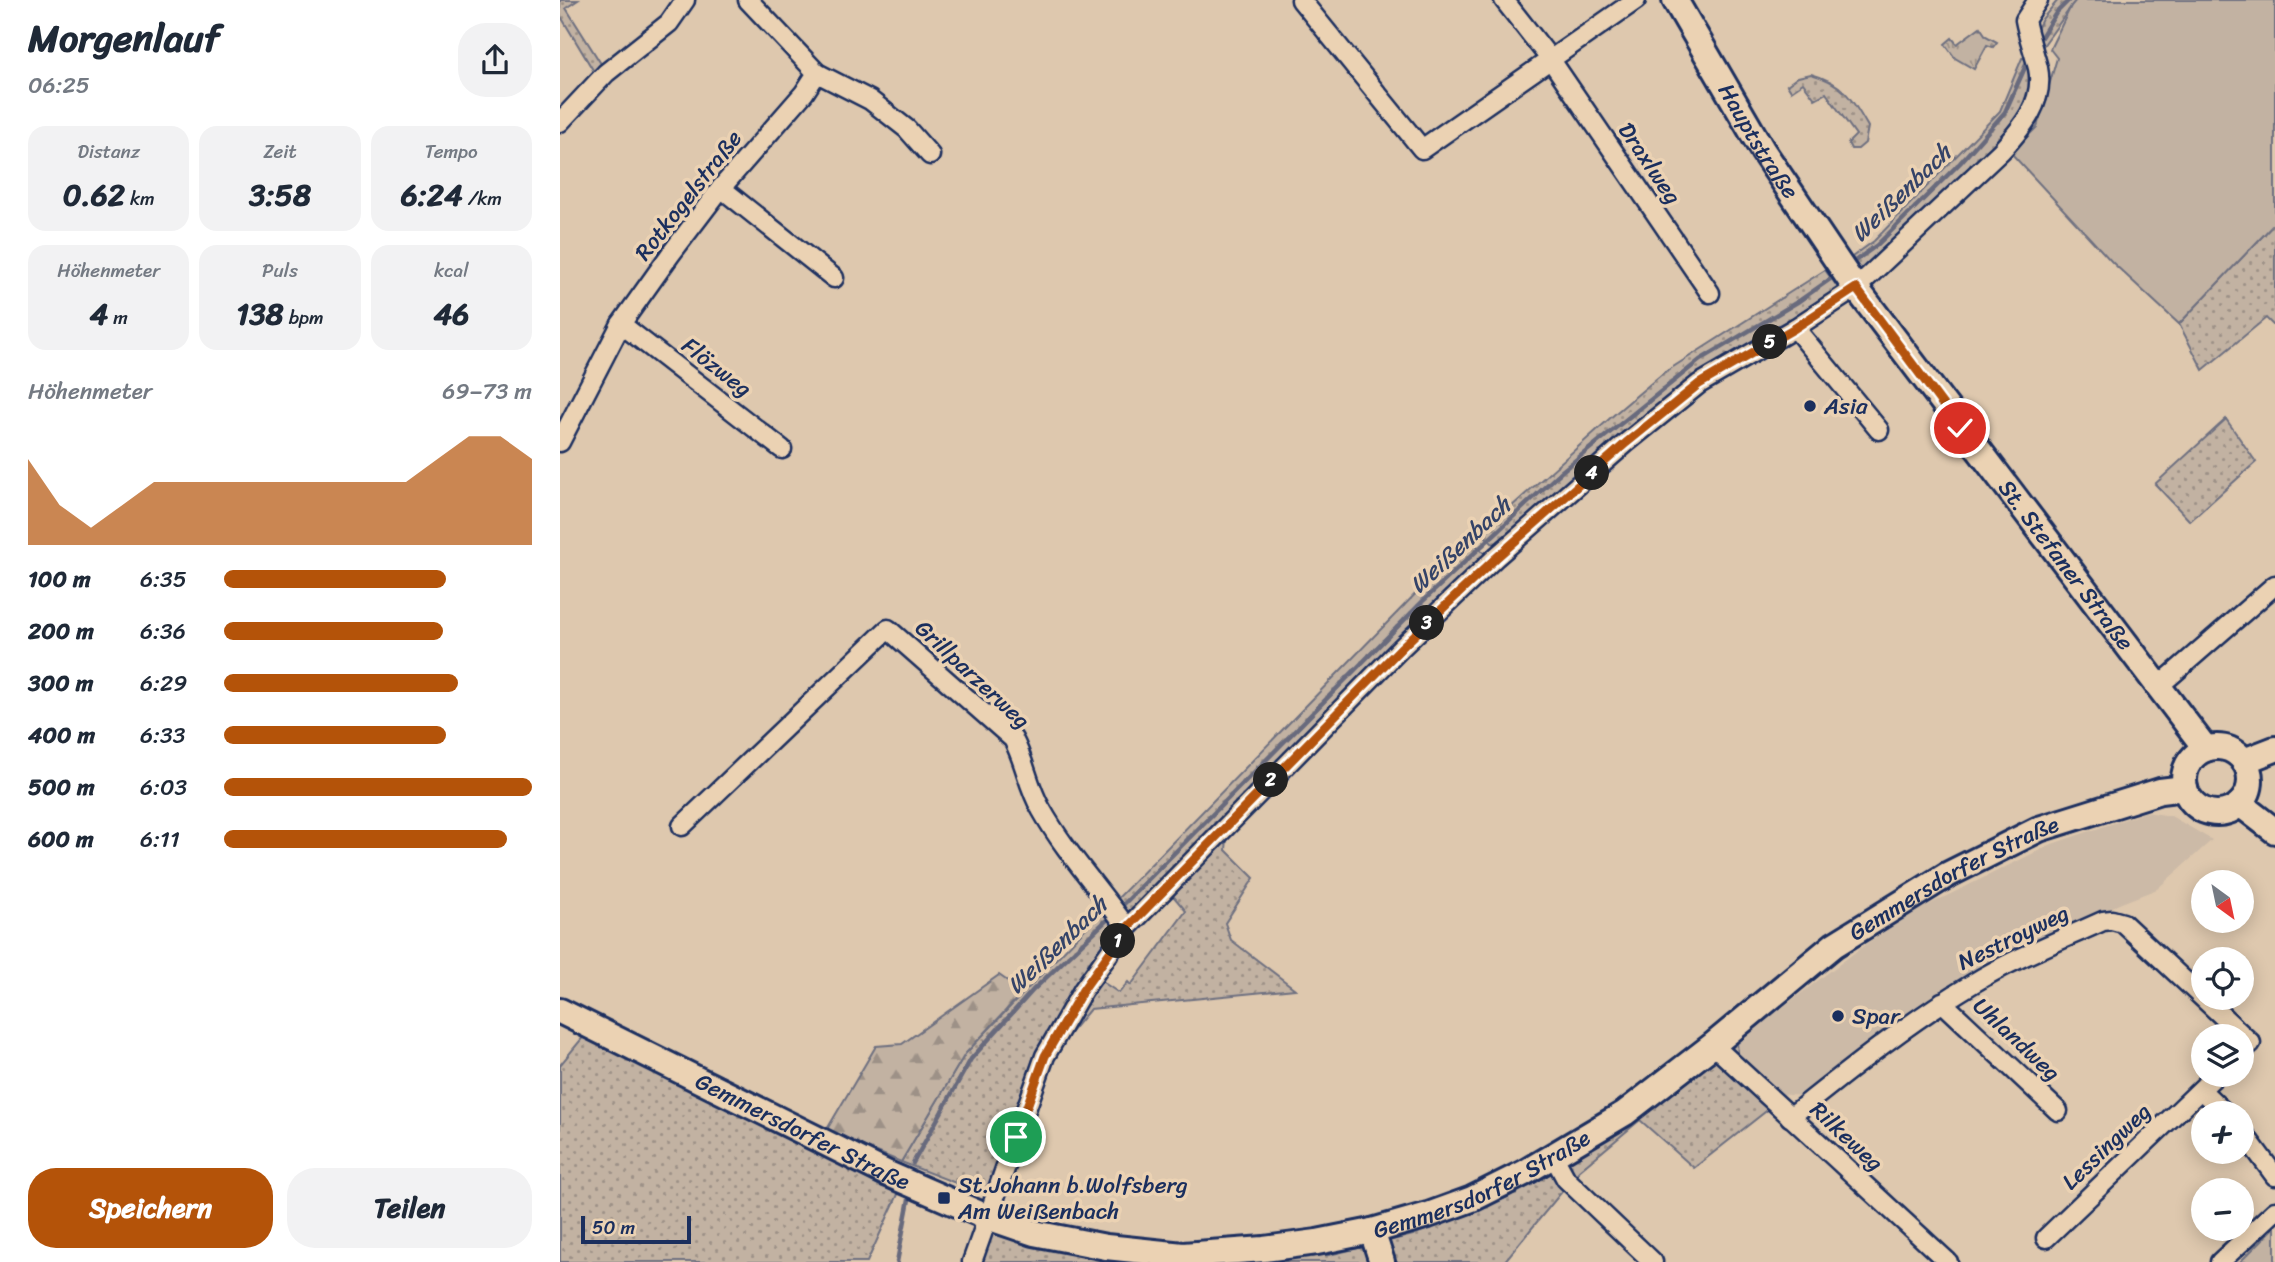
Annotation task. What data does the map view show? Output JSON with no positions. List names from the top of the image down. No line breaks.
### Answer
{"streets":{"main road":["Hauptstraße","St. Stefaner Straße","Gemmersdorfer Straße"],"street":["Draxlweg","Rotkogelstraße","Flözweg","Grillparzerweg","Nestroyweg","Uhlandweg","Rilkeweg","Lessingweg"]},"crossings":[["Hauptstraße","St. Stefaner Straße"],["Rotkogelstraße","Flözweg"],["St. Stefaner Straße","Gemmersdorfer Straße"],["Gemmersdorfer Straße","Rilkeweg"],["Nestroyweg","Uhlandweg"],["Nestroyweg","Rilkeweg"]],"water":["Weißenbach"],"places":{"other":["Asia","Spar"],"transit":["St.Johann b.Wolfsberg Am Weißenbach"]},"scale_bar":"50 m","north":"bottom right","page":{"heading":["Morgenlauf","06:25"],"stats":[["Distanz","0.62 km"],["Zeit","3:58"],["Tempo","6:24 /km"],["Höhenmeter","4 m"],["Puls","138 bpm"],["kcal","46"]],"pins":["5","4","3","2","1"],"chart":["Höhenmeter","69–73 m"],"list":[{"name":"100 m","note":"6:35"},{"name":"200 m","note":"6:36"},{"name":"300 m","note":"6:29"},{"name":"400 m","note":"6:33"},{"name":"500 m","note":"6:03"},{"name":"600 m","note":"6:11"}],"map_buttons":["+","−"],"buttons":["Speichern","Teilen"],"scale":"50 m"}}
